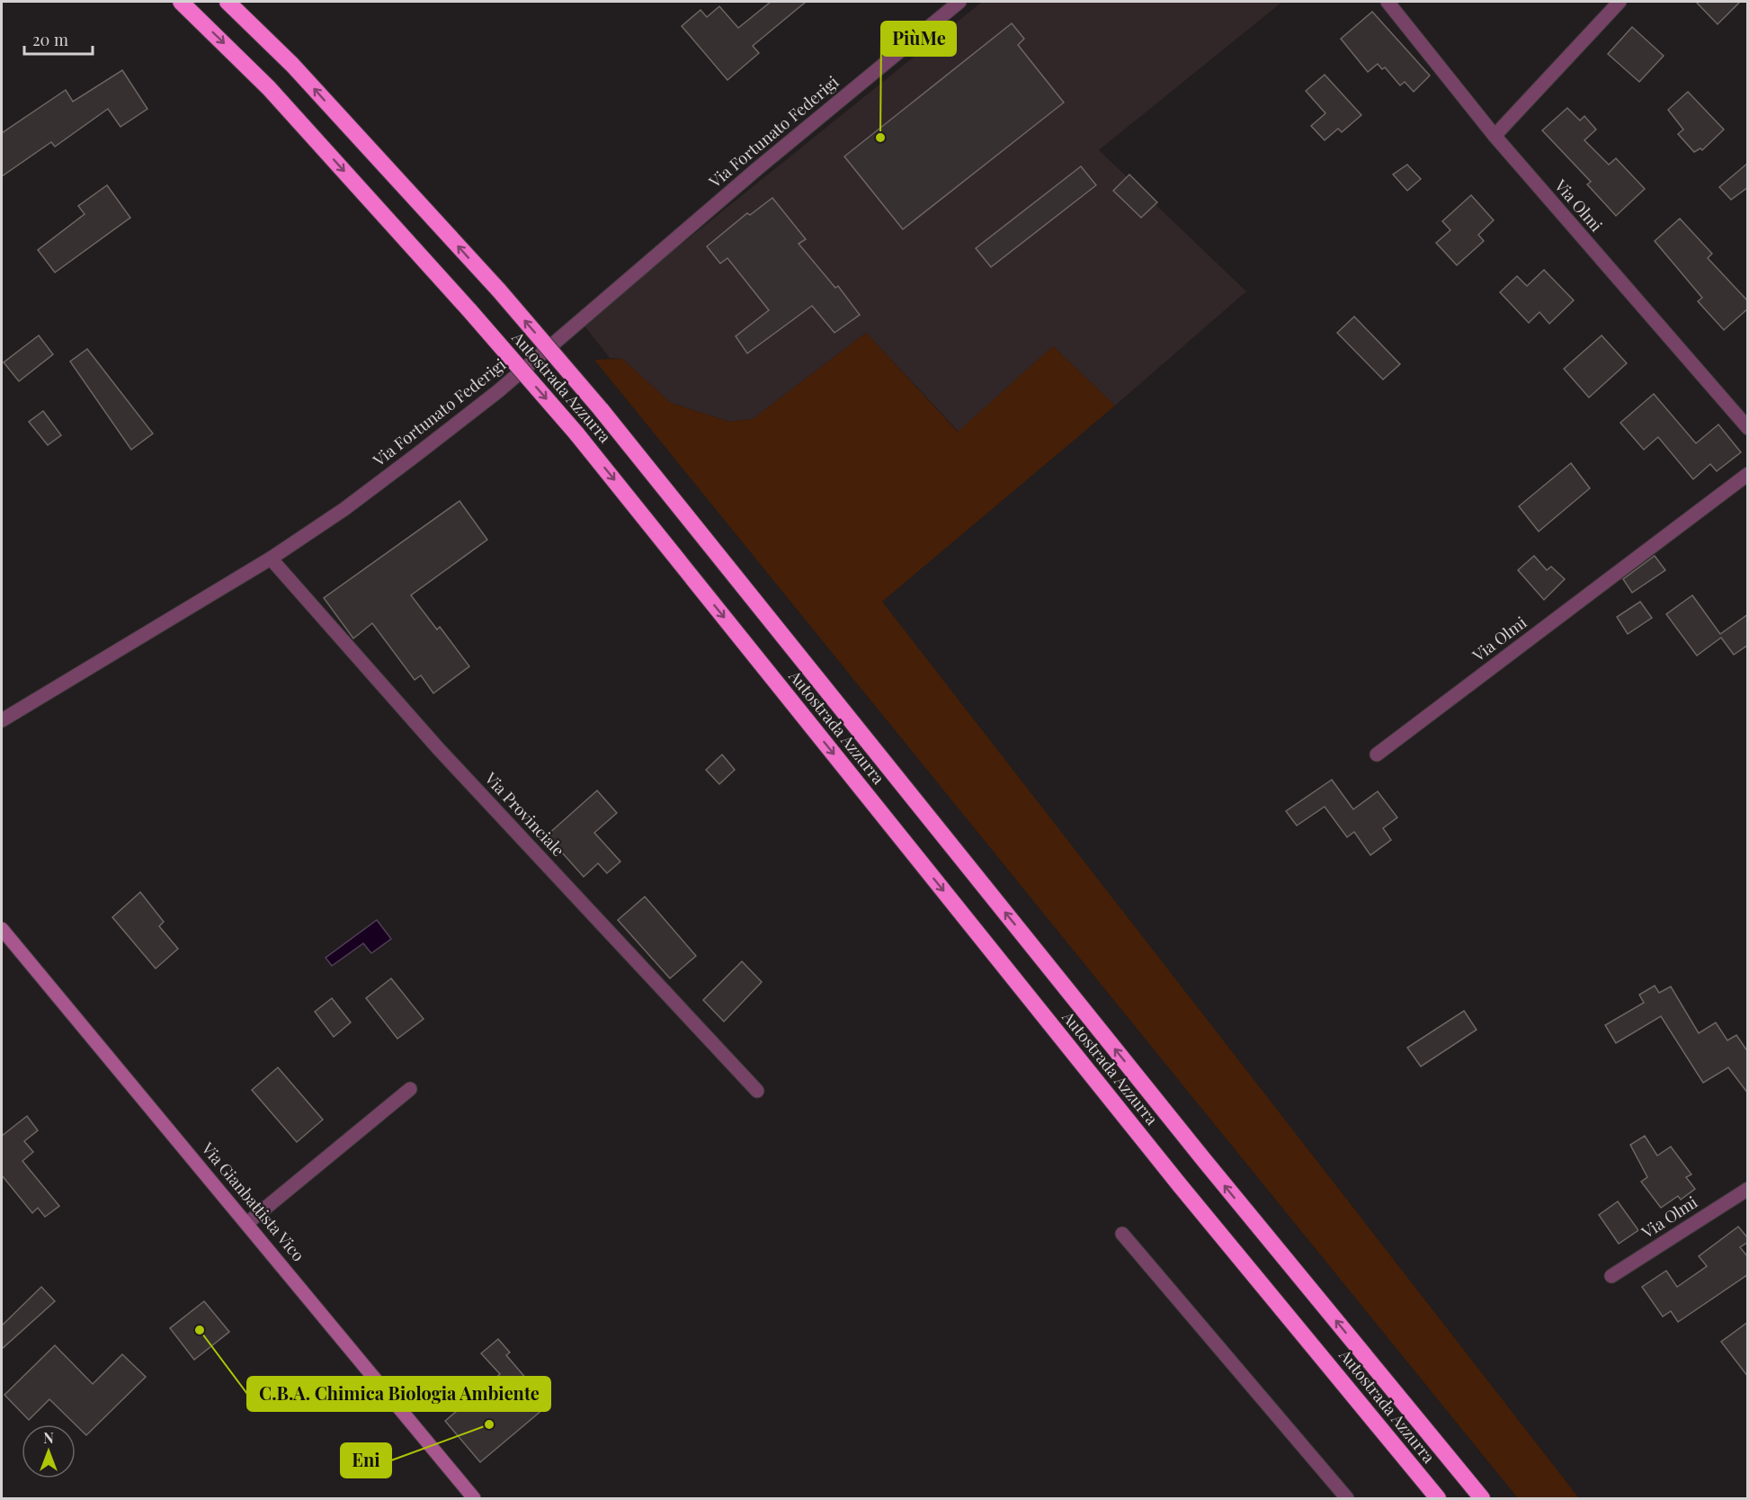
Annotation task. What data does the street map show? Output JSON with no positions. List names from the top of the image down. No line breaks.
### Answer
{"streets":{"highway":["Autostrada Azzurra"],"main road":["Via Gianbattista Vico"],"street":["Via Fortunato Federigi","Via Olmi","Via Provinciale"]},"crossings":[["Via Fortunato Federigi","Via Provinciale"]],"places":["PiùMe","C.B.A. Chimica Biologia Ambiente","Eni"],"scale_bar":"20 m","north":"top"}
